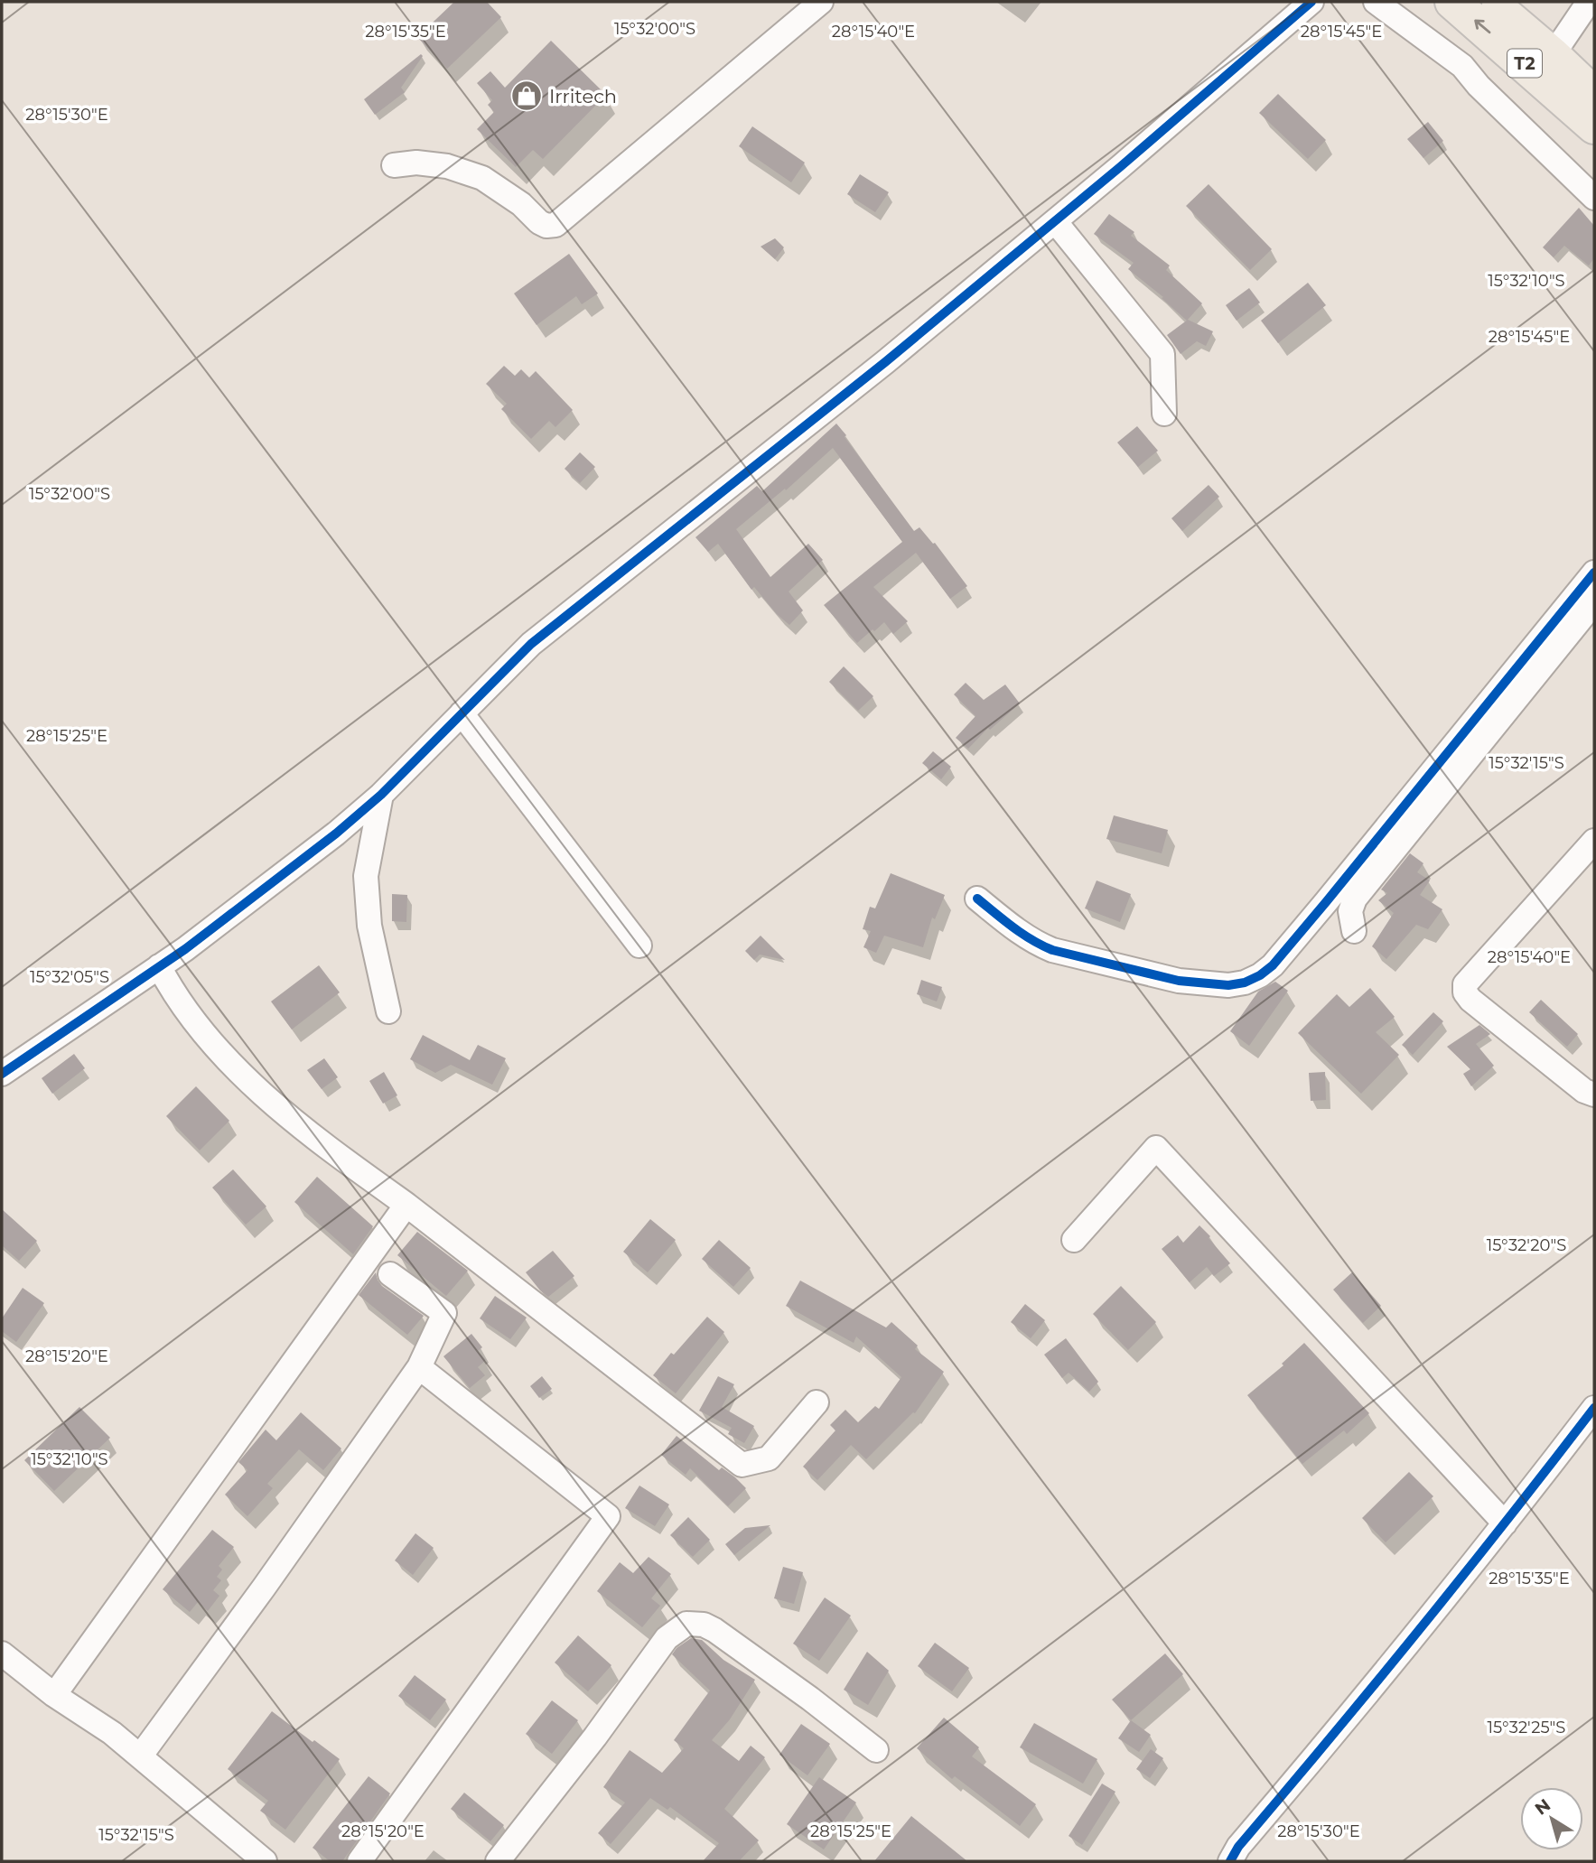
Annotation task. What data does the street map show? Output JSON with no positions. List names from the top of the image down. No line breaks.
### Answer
{"streets":{"highway":["T2"]},"places":{"shop":["Irritech"]},"north":"top left","coordinates":["15°32'00\"S","28°15'35\"E","28°15'40\"E","28°15'45\"E","28°15'30\"E","15°32'10\"S","28°15'25\"E","15°32'15\"S","15°32'05\"S","15°32'20\"S","28°15'20\"E","15°32'25\"S"]}
